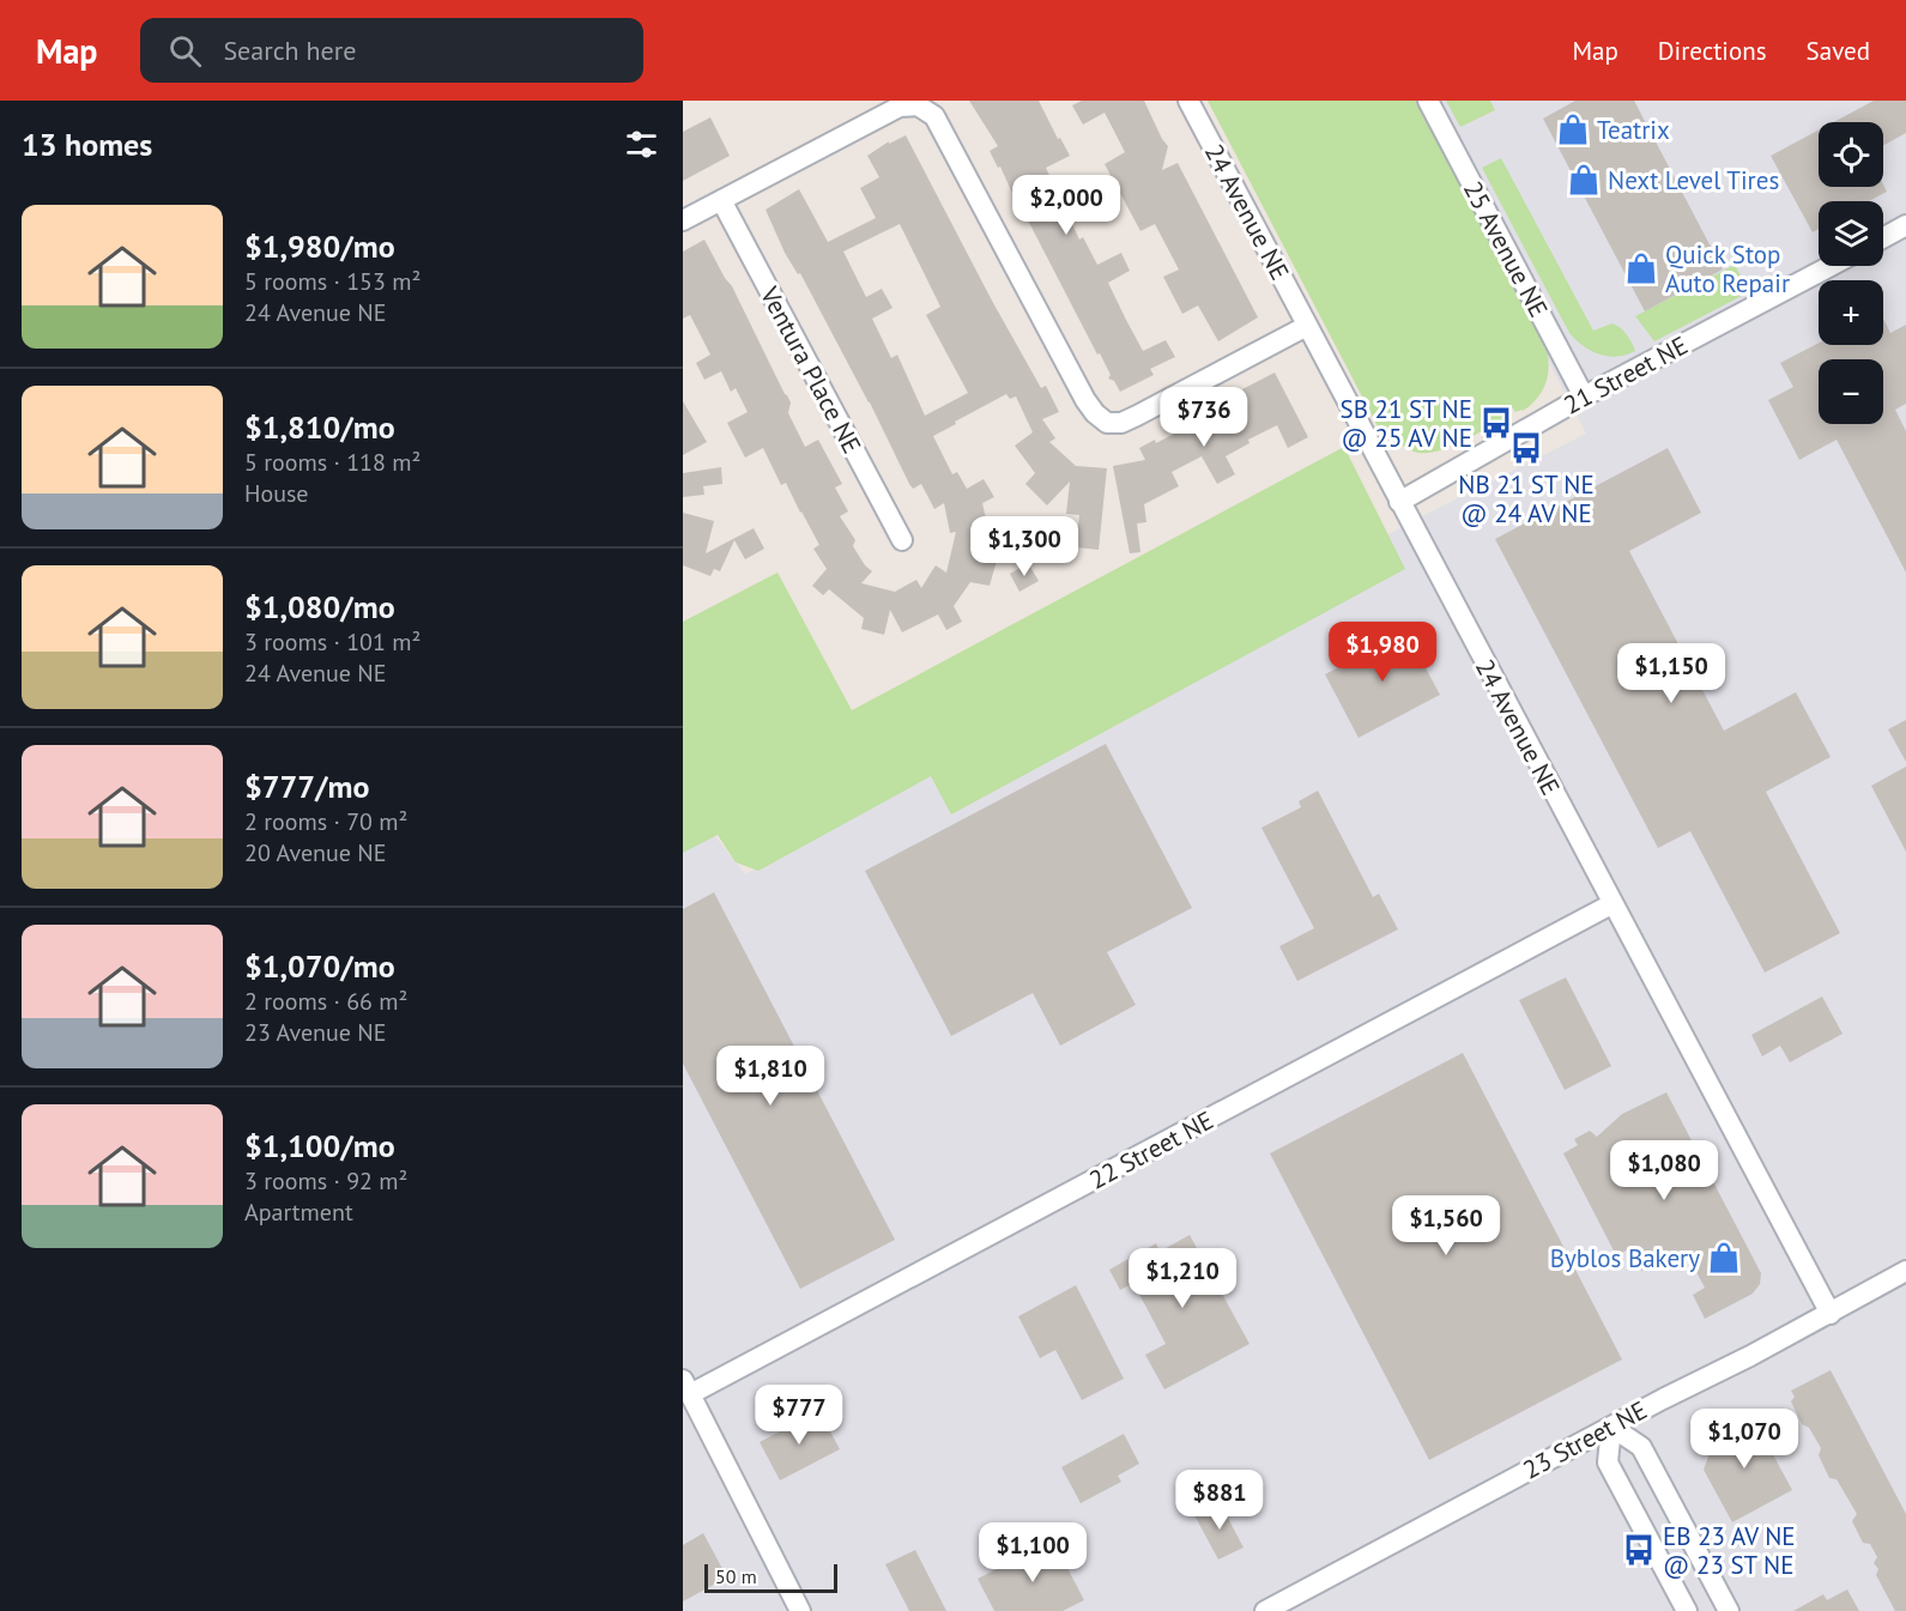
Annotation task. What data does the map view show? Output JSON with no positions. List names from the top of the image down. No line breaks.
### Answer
{"streets":{"street":["24 Avenue NE","25 Avenue NE","Ventura Place NE","21 Street NE","22 Street NE","23 Street NE"]},"crossings":[["24 Avenue NE","21 Street NE"],["24 Avenue NE","22 Street NE"],["24 Avenue NE","23 Street NE"],["25 Avenue NE","21 Street NE"]],"places":{"shop":["Teatrix","Next Level Tires","Quick Stop Auto Repair","Byblos Bakery"],"bus stop":["SB 21 ST NE @ 25 AV NE","NB 21 ST NE @ 24 AV NE","EB 23 AV NE @ 23 ST NE"]},"scale_bar":"50 m","page":{"header":"Map","search":"Search here","nav":["Map","Directions","Saved"],"heading":"13 homes","map_buttons":["+","−"],"price":["$2,000","$736","$1,300","$1,980","$1,150","$1,810","$1,080","$1,560","$1,210","$777","$1,070","$881","$1,100"],"list":[{"name":"$1,980/mo","note":"5 rooms · 153 m² · 24 Avenue NE"},{"name":"$1,810/mo","note":"5 rooms · 118 m² · House"},{"name":"$1,080/mo","note":"3 rooms · 101 m² · 24 Avenue NE"},{"name":"$777/mo","note":"2 rooms · 70 m² · 20 Avenue NE"},{"name":"$1,070/mo","note":"2 rooms · 66 m² · 23 Avenue NE"},{"name":"$1,100/mo","note":"3 rooms · 92 m² · Apartment"}],"scale":"50 m"}}
